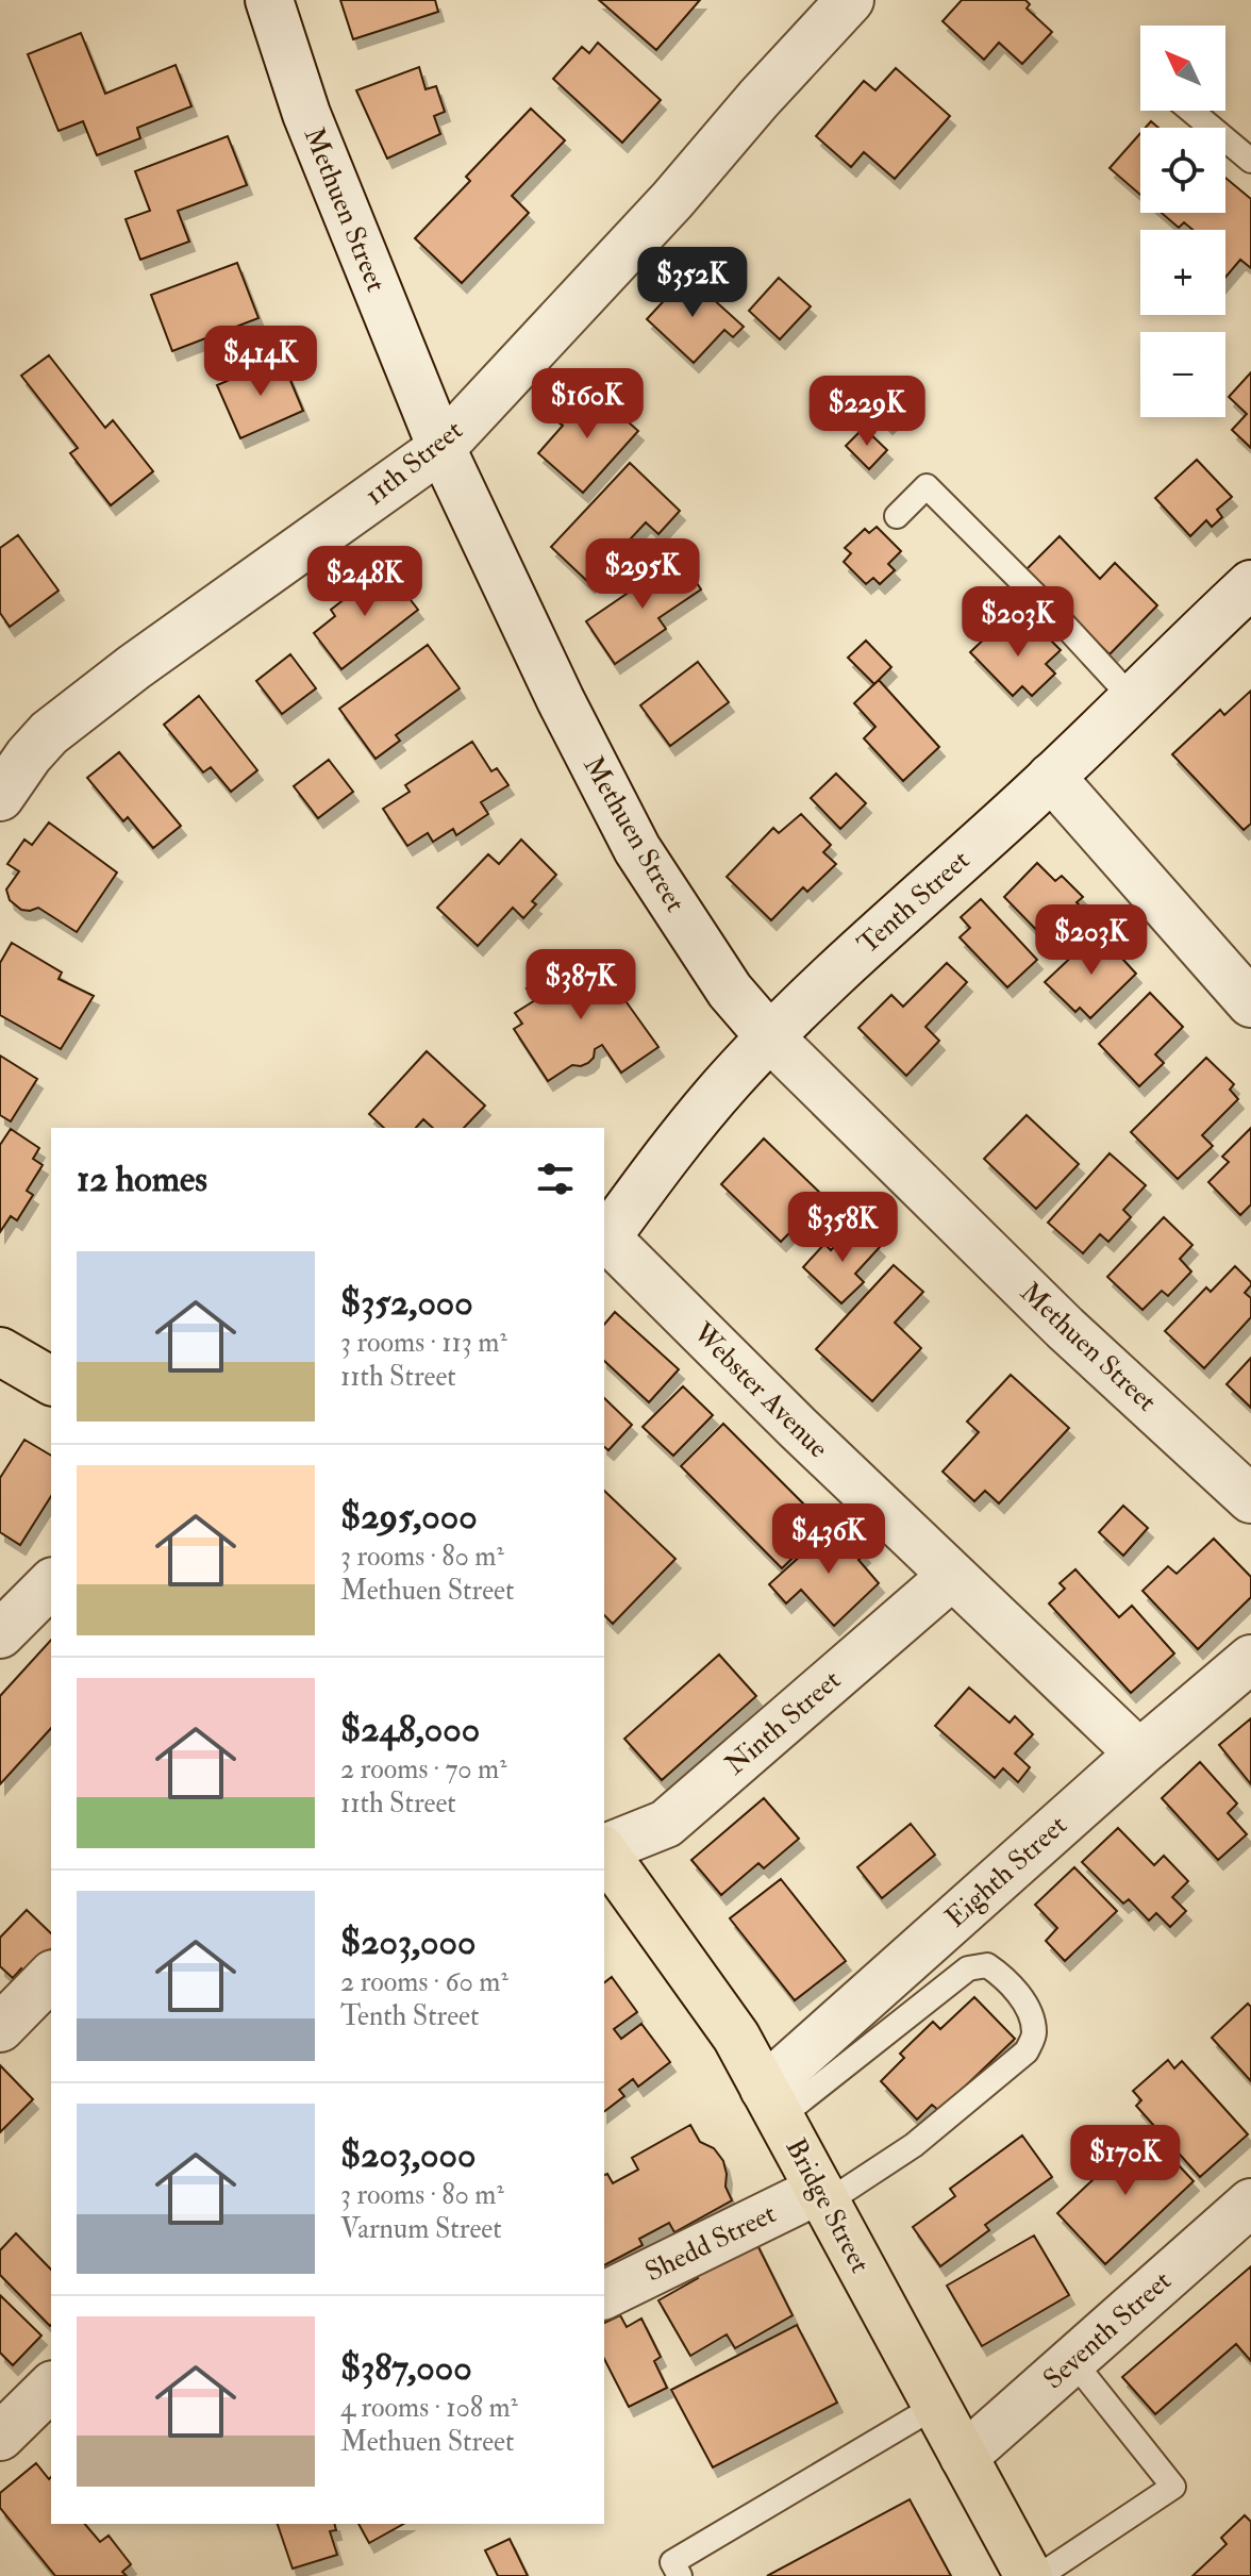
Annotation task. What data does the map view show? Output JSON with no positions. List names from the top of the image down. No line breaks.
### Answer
{"streets":{"main road":["Bridge Street"],"street":["Methuen Street","11th Street","Tenth Street","Webster Avenue","Ninth Street","Eighth Street","Shedd Street","Seventh Street"]},"crossings":[["Methuen Street","11th Street"],["Methuen Street","Tenth Street"],["Tenth Street","Webster Avenue"],["Webster Avenue","Ninth Street"],["Webster Avenue","Eighth Street"],["Eighth Street","Bridge Street"],["Bridge Street","Shedd Street"],["Bridge Street","Seventh Street"]],"north":"top left","page":{"map_buttons":["+","−"],"price":["$352K","$414K","$160K","$229K","$295K","$248K","$203K","$203K","$387K","$358K","$436K","$170K"],"heading":"12 homes","list":[{"name":"$352,000","note":"3 rooms · 113 m² · 11th Street"},{"name":"$295,000","note":"3 rooms · 80 m² · Methuen Street"},{"name":"$248,000","note":"2 rooms · 70 m² · 11th Street"},{"name":"$203,000","note":"2 rooms · 60 m² · Tenth Street"},{"name":"$203,000","note":"3 rooms · 80 m² · Varnum Street"},{"name":"$387,000","note":"4 rooms · 108 m² · Methuen Street"}]}}
